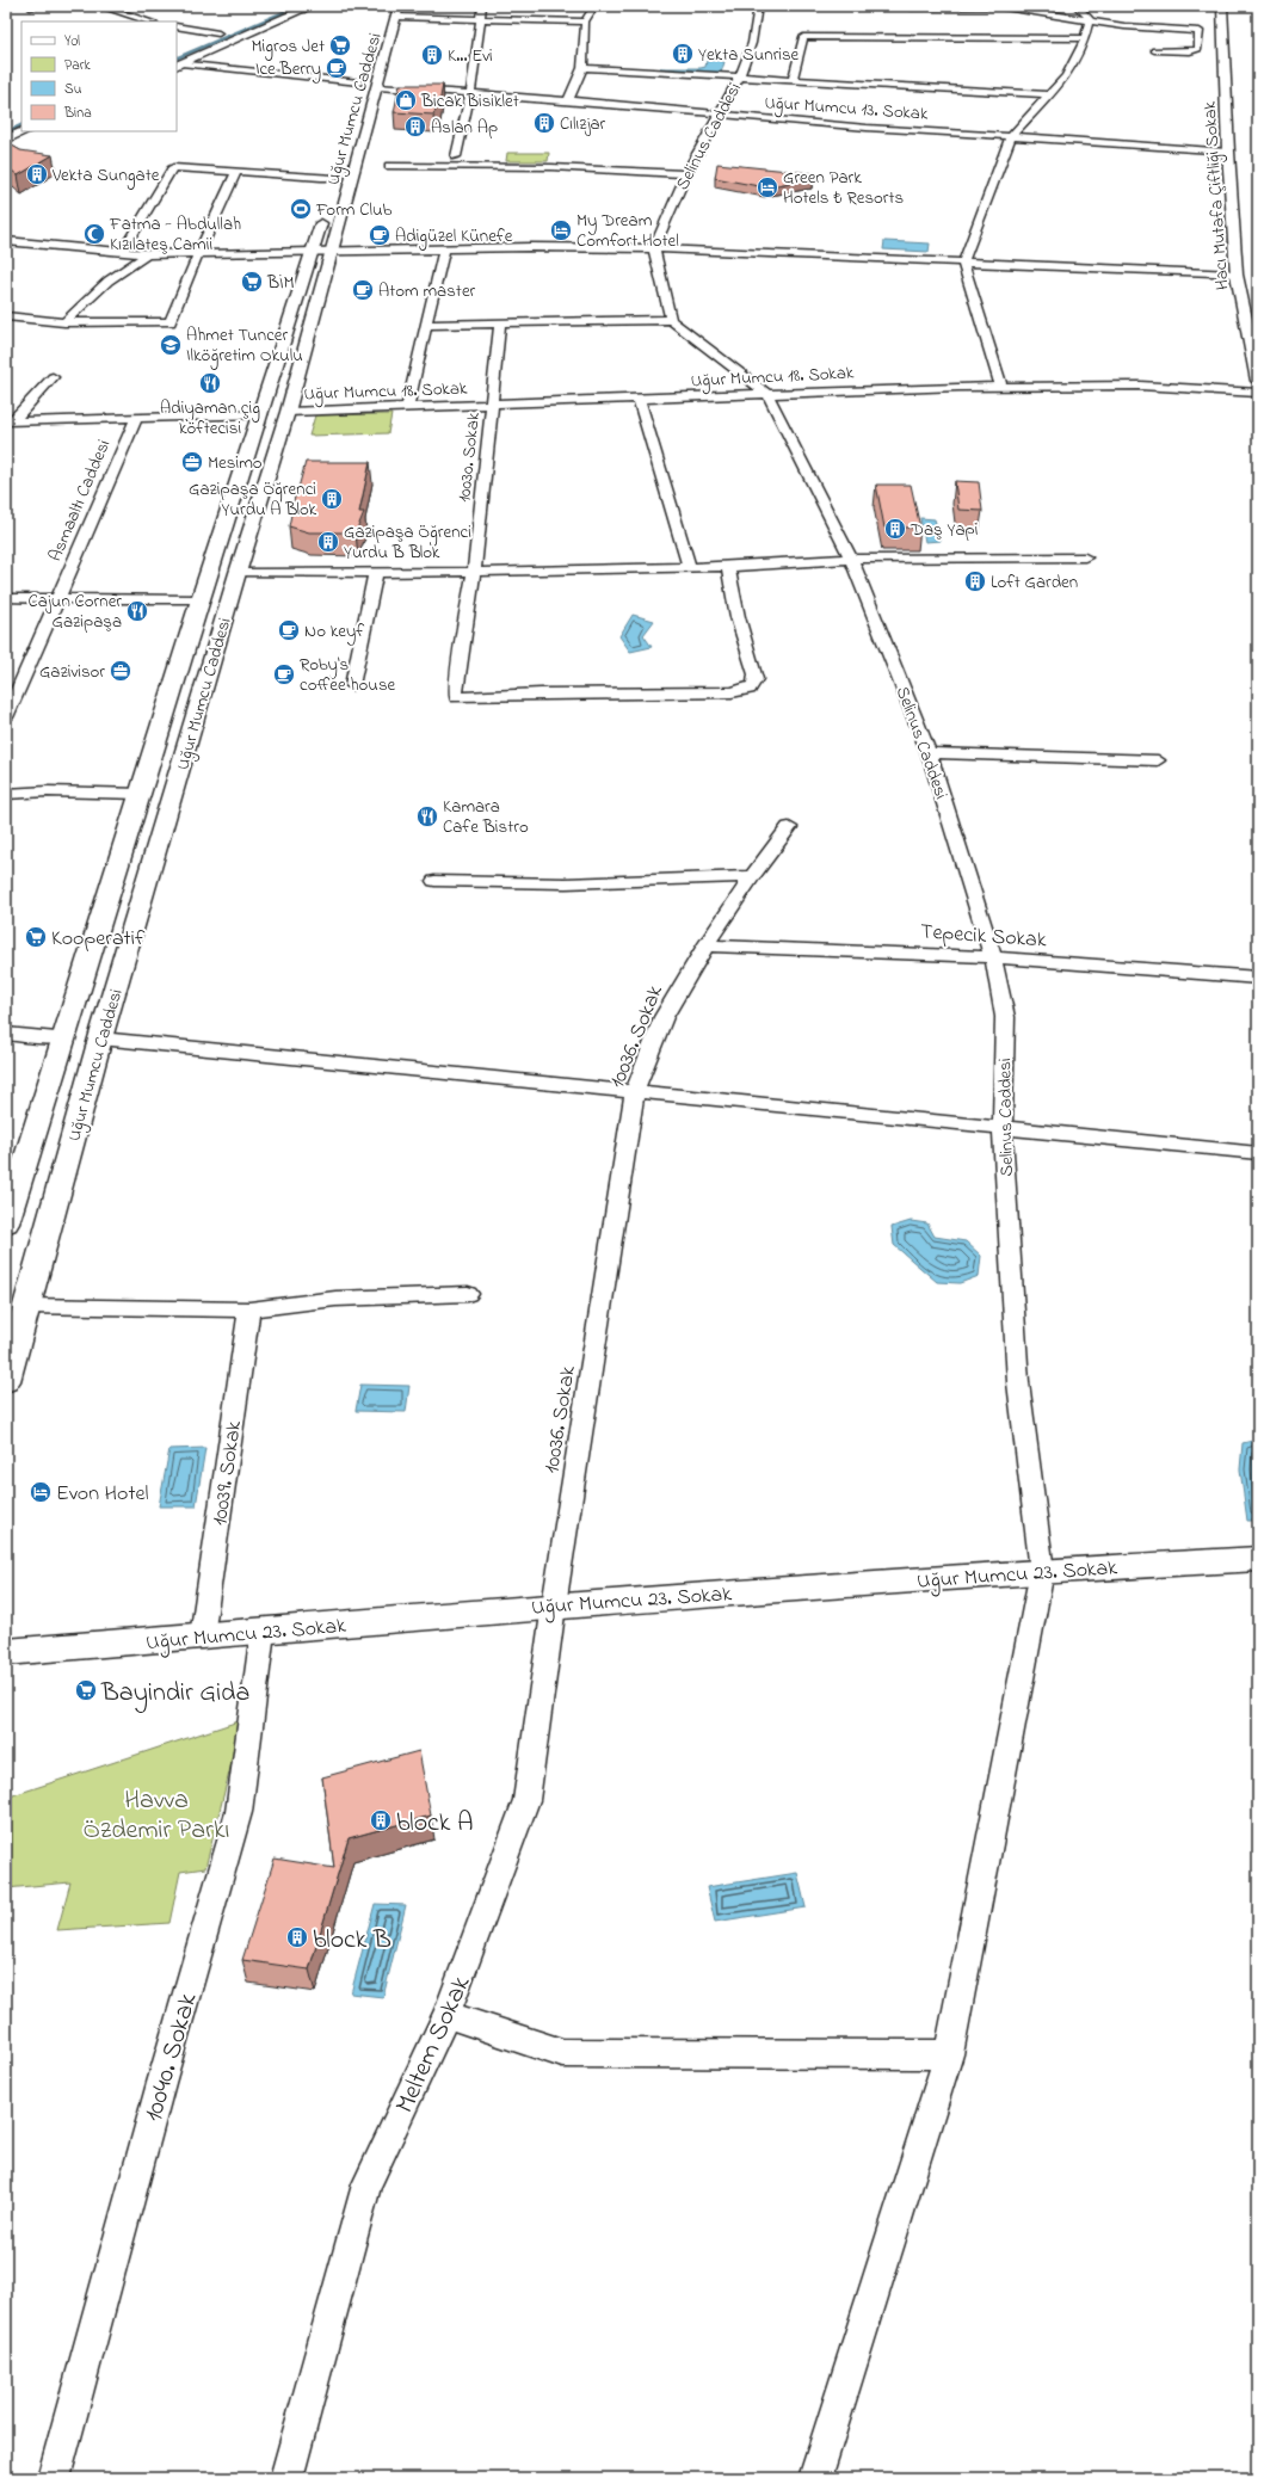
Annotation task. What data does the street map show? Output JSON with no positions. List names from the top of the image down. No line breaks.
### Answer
{"streets":{"main road":["Uğur Mumcu Caddesi"],"street":["Uğur Mumcu 13. Sokak","Selinus Caddesi","Hacı Mutafa Çiftliği Sokak","Uğur Mumcu 18. Sokak","10030. Sokak","Asmaaltı Caddesi","Tepecik Sokak","10036. Sokak","10039. Sokak","Uğur Mumcu 23. Sokak","Meltem Sokak","10040. Sokak"]},"crossings":[["Uğur Mumcu 13. Sokak","Uğur Mumcu Caddesi"],["Uğur Mumcu 13. Sokak","Selinus Caddesi"],["Uğur Mumcu 13. Sokak","Hacı Mutafa Çiftliği Sokak"],["Uğur Mumcu Caddesi","Uğur Mumcu 18. Sokak"],["Selinus Caddesi","Uğur Mumcu 18. Sokak"],["Selinus Caddesi","Tepecik Sokak"],["Selinus Caddesi","Uğur Mumcu 23. Sokak"],["Uğur Mumcu 18. Sokak","10030. Sokak"],["Tepecik Sokak","10036. Sokak"],["10036. Sokak","Uğur Mumcu 23. Sokak"],["10036. Sokak","Meltem Sokak"],["10039. Sokak","Uğur Mumcu 23. Sokak"],["Uğur Mumcu 23. Sokak","Meltem Sokak"],["Uğur Mumcu 23. Sokak","10040. Sokak"]],"parks":["Havva Özdemir Parkı"],"places":{"supermarket":["Migros Jet","BİM","Kooperatif","Bayindir Gida"],"building":["Yekta Sunrise","K... Evi","Cılızjar","Aslan Ap","Vekta Sungate","Gazipaşa Öğrenci Yurdu A Blok","Daş Yapi","Gazipaşa Öğrenci Yurdu B Blok","Loft Garden","block A","block B"],"cafe":["Ice Berry","Adigüzel Künefe","Atom master","No keyf","Roby's coffee house"],"shop":["Bicak Bisiklet"],"hotel":["Green Park Hotels ₺ Resorts","My Dream Comfort Hotel","Evon Hotel"],"sports":["Form Club"],"mosque":["Fatma - Abdullah Kızılateş Camii"],"school or university":["Ahmet Tuncer Ilköğretim Okulu"],"restaurant":["Adiyaman çig köftecisi","Cajun Corner Gazipaşa","Kamara Cafe Bistro"],"office":["Mesimo","Gazivisor"]},"legend":["Yol","Park","Su","Bina"]}
